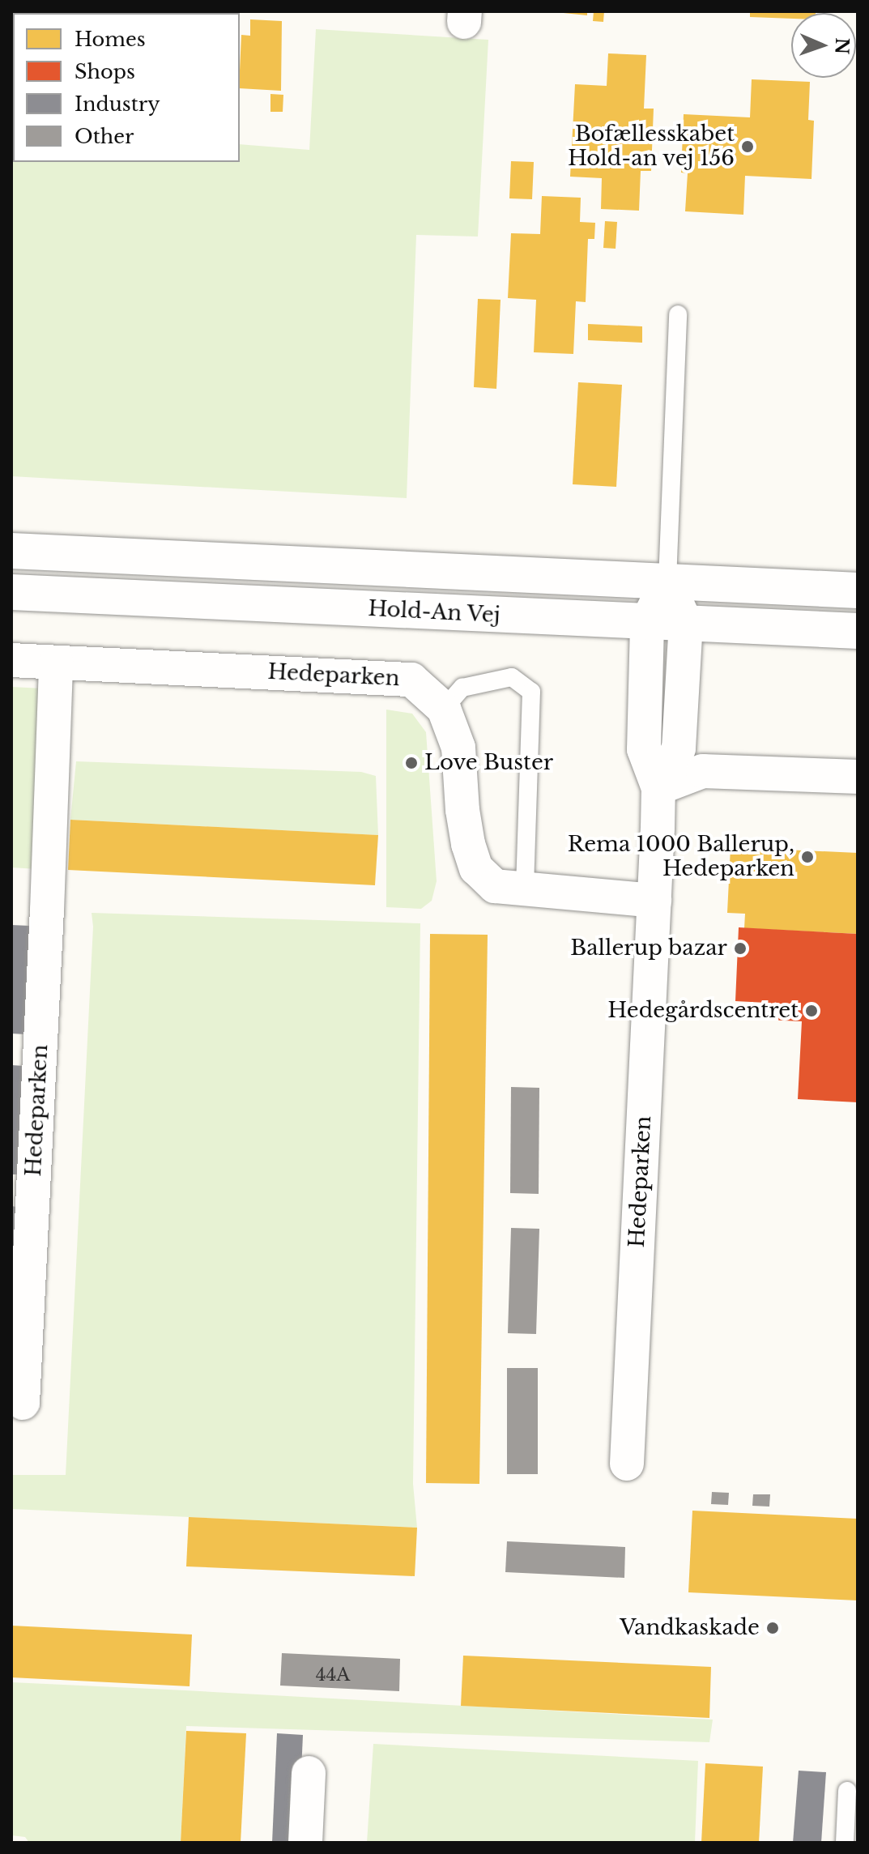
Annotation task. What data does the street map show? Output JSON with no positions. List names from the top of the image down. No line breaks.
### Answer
{"streets":{"street":["Hold-An Vej","Hedeparken"]},"crossings":[["Hold-An Vej","Hedeparken"]],"places":["Bofællesskabet Hold-an vej 156","Love Buster","Rema 1000 Ballerup, Hedeparken","Ballerup bazar","Hedegårdscentret","Vandkaskade"],"house_numbers":["44A"],"legend":["Homes","Shops","Industry","Other"],"north":"right"}
